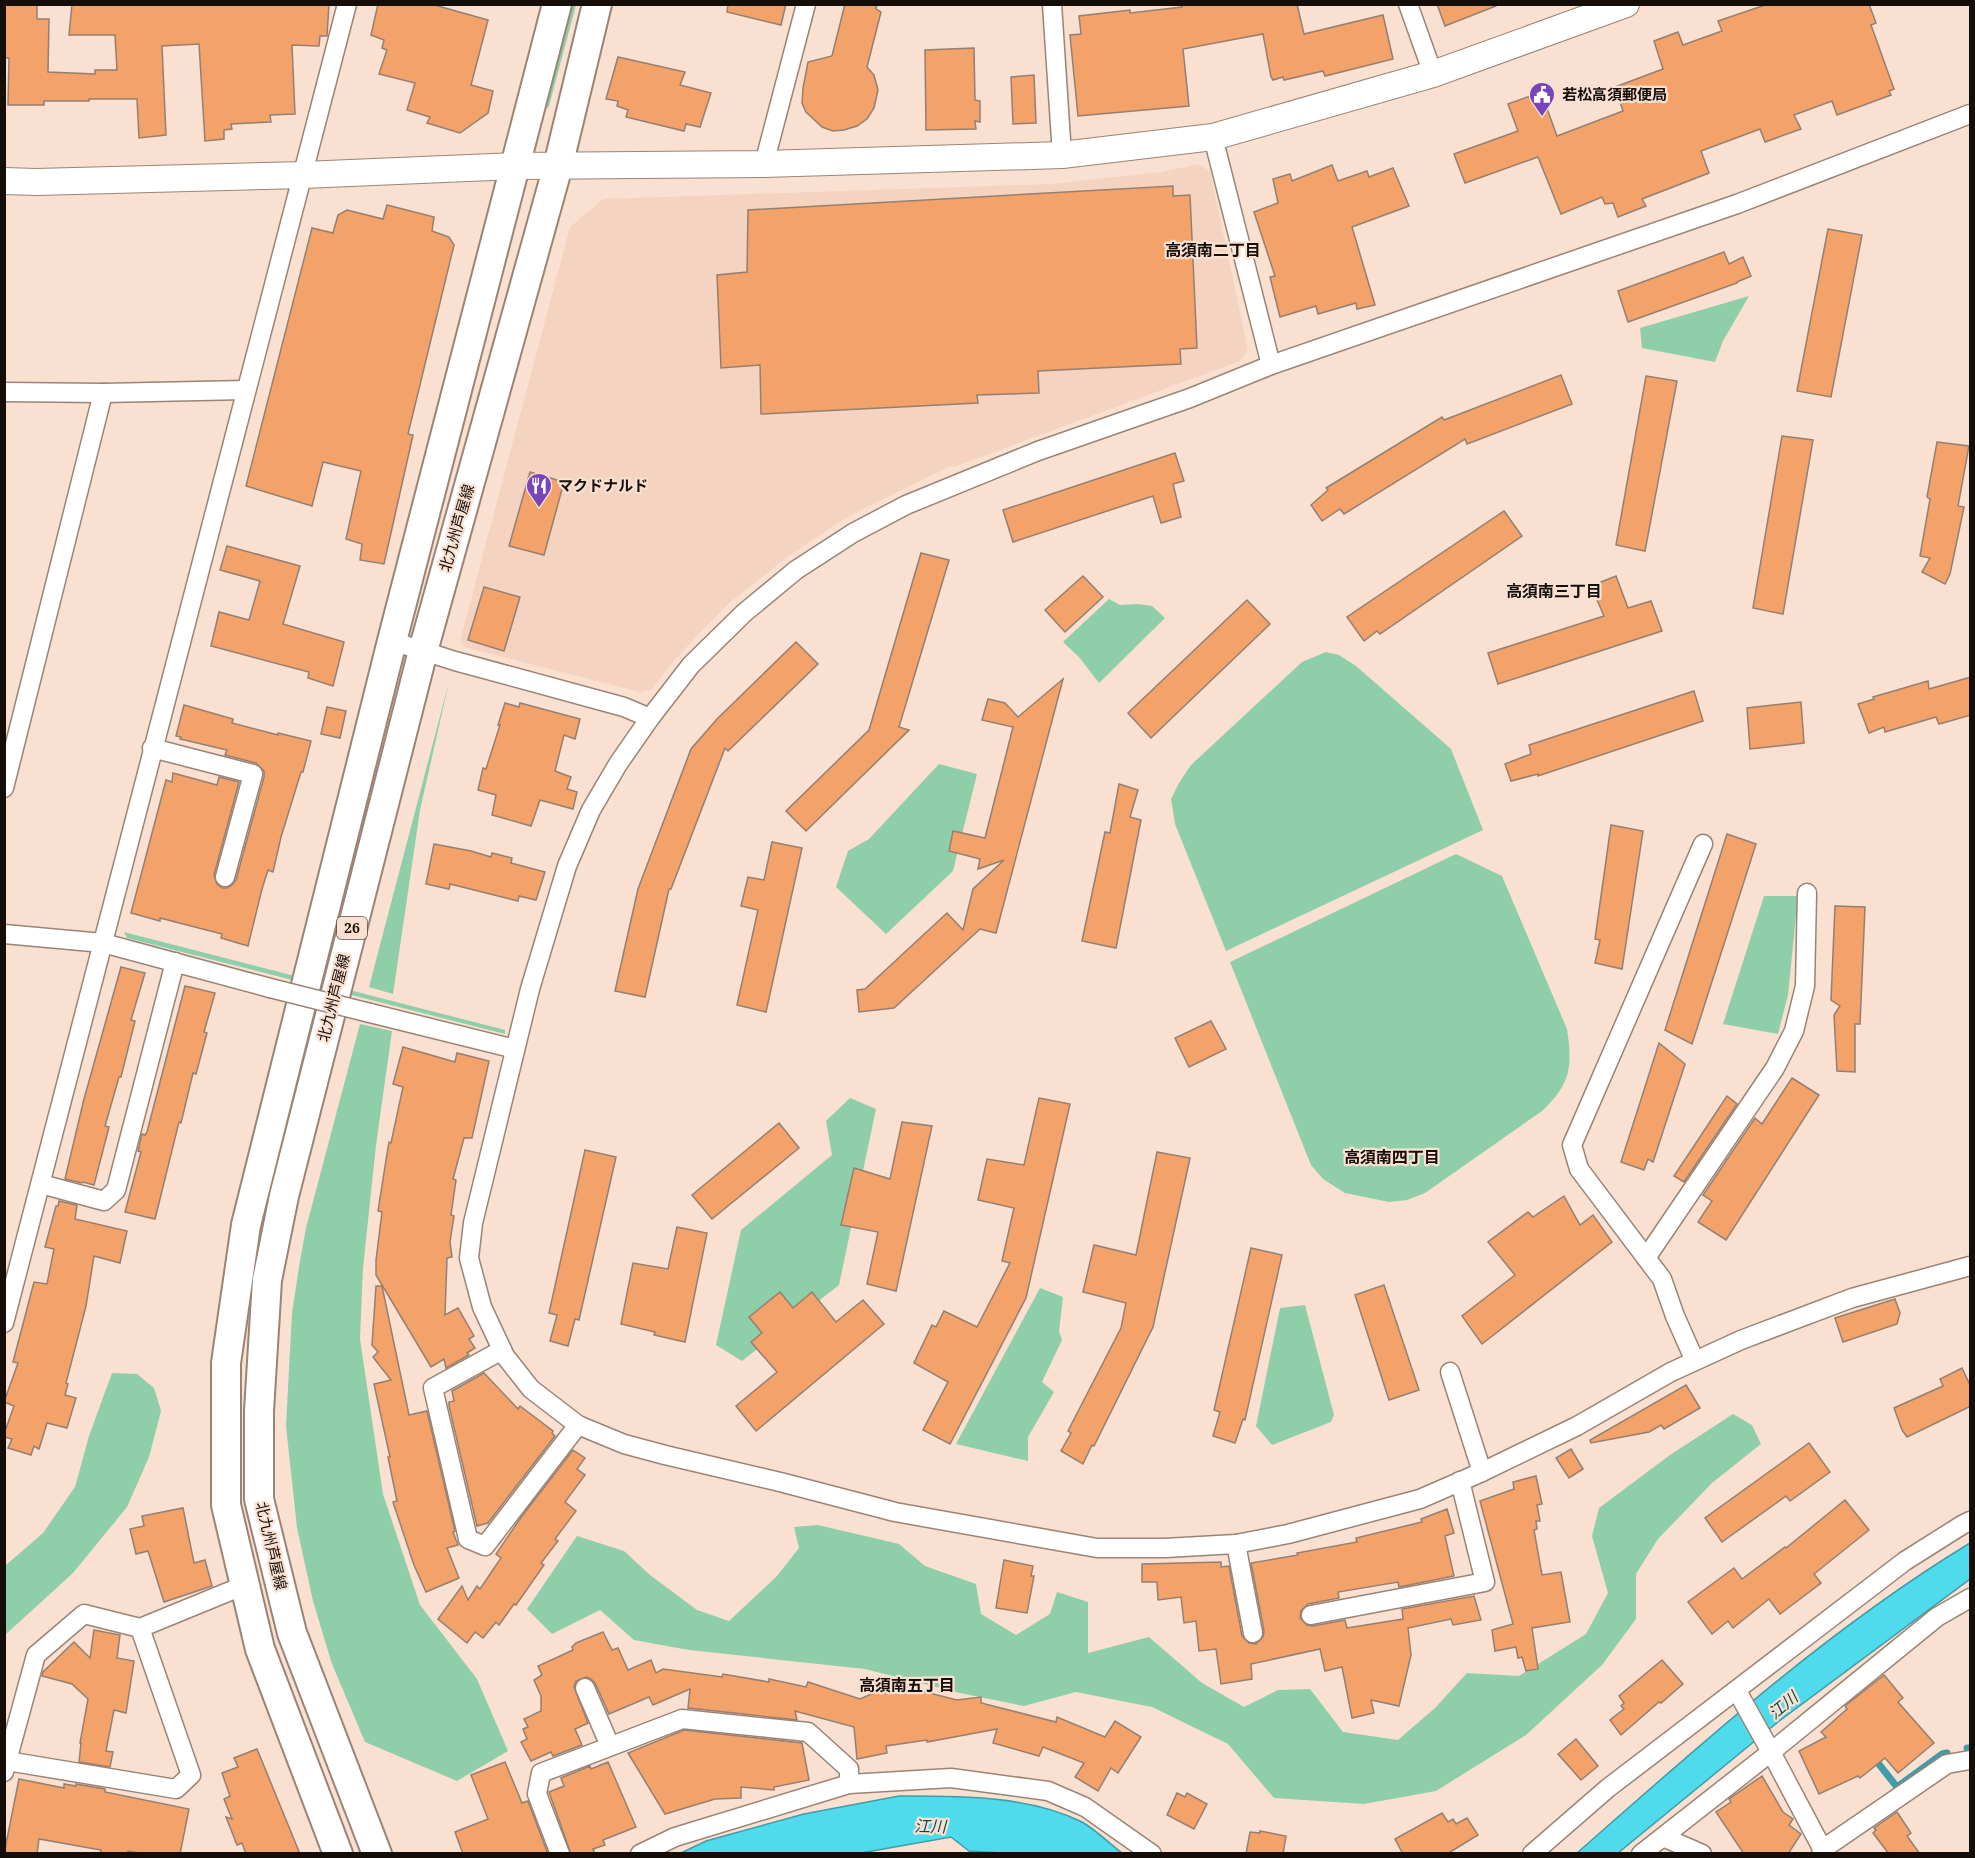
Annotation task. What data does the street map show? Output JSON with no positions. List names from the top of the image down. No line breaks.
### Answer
{"streets":{"main road":["北九州芦屋線","26"]},"districts":["高須南二丁目","高須南三丁目","高須南四丁目","高須南五丁目"],"water":["江川"],"places":{"public building":["若松高須郵便局"],"restaurant":["マクドナルド"]}}
